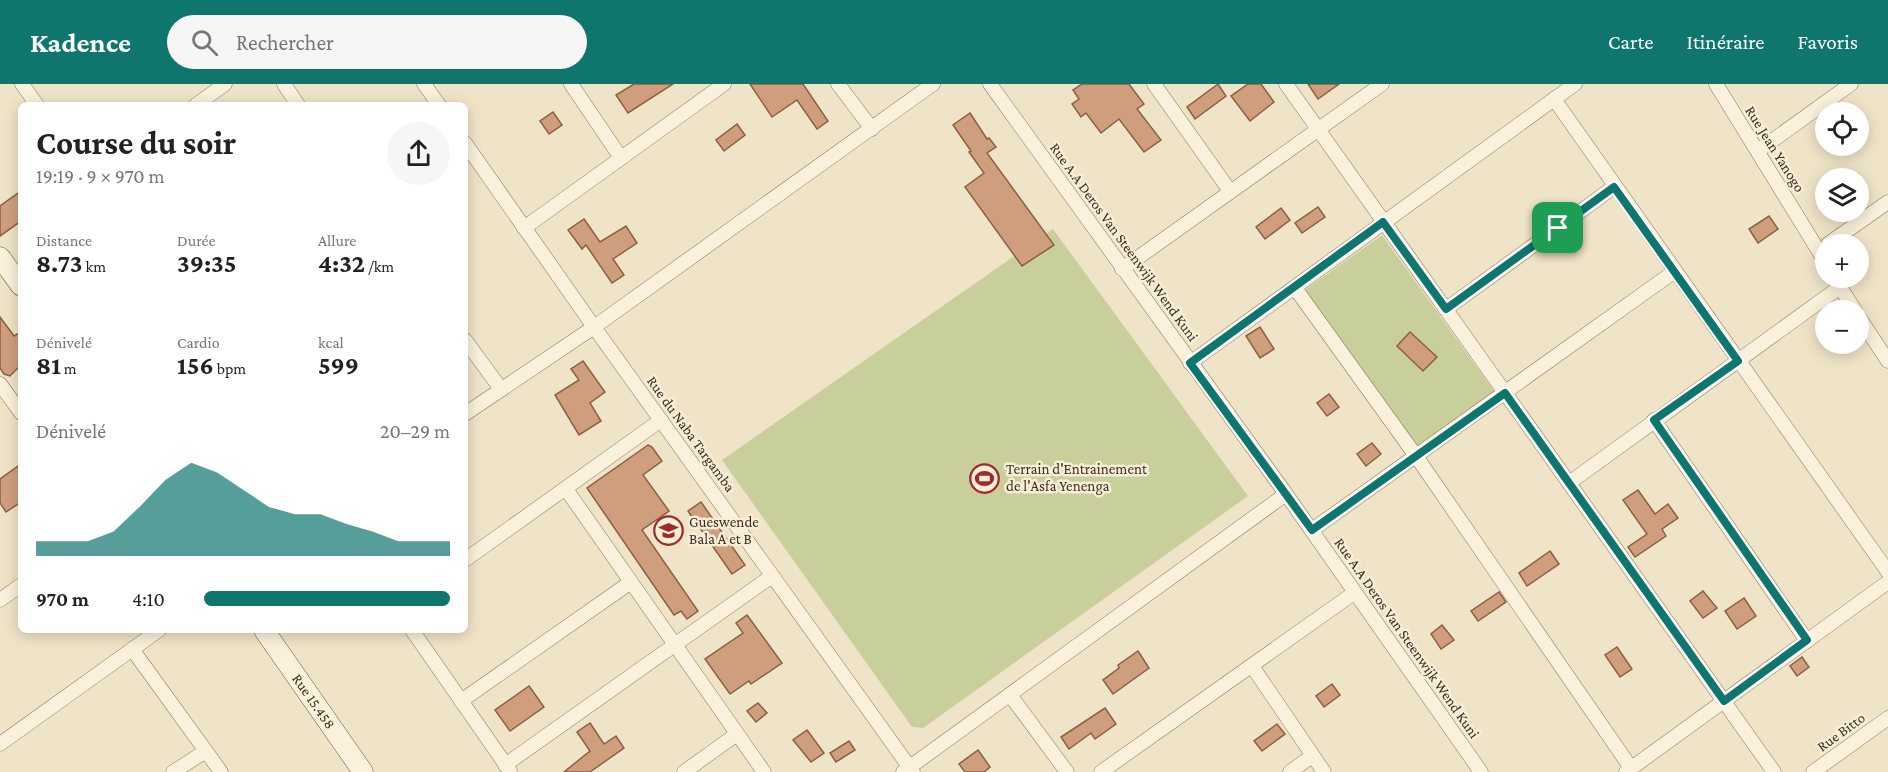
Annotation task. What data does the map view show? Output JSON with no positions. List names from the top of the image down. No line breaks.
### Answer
{"streets":{"main road":["Rue 15.458"],"street":["Rue Jean Yanogo","Rue A.A Deros Van Steenwijk Wend Kuni","Rue du Naba Targamba","Rue Bitto"]},"places":{"sports":["Terrain d'Entrainement de l'Asfa Yenenga"],"school or university":["Gueswende Bala A et B"]},"page":{"header":"Kadence","search":"Rechercher","nav":["Carte","Itinéraire","Favoris"],"map_buttons":["+","−"],"heading":["Course du soir","19:19 · 9 × 970 m"],"stats":[["Distance","8.73 km"],["Durée","39:35"],["Allure","4:32 /km"],["Dénivelé","81 m"],["Cardio","156 bpm"],["kcal","599"]],"chart":["Dénivelé","20–29 m"],"list":[{"name":"970 m","note":"4:10"}]}}
